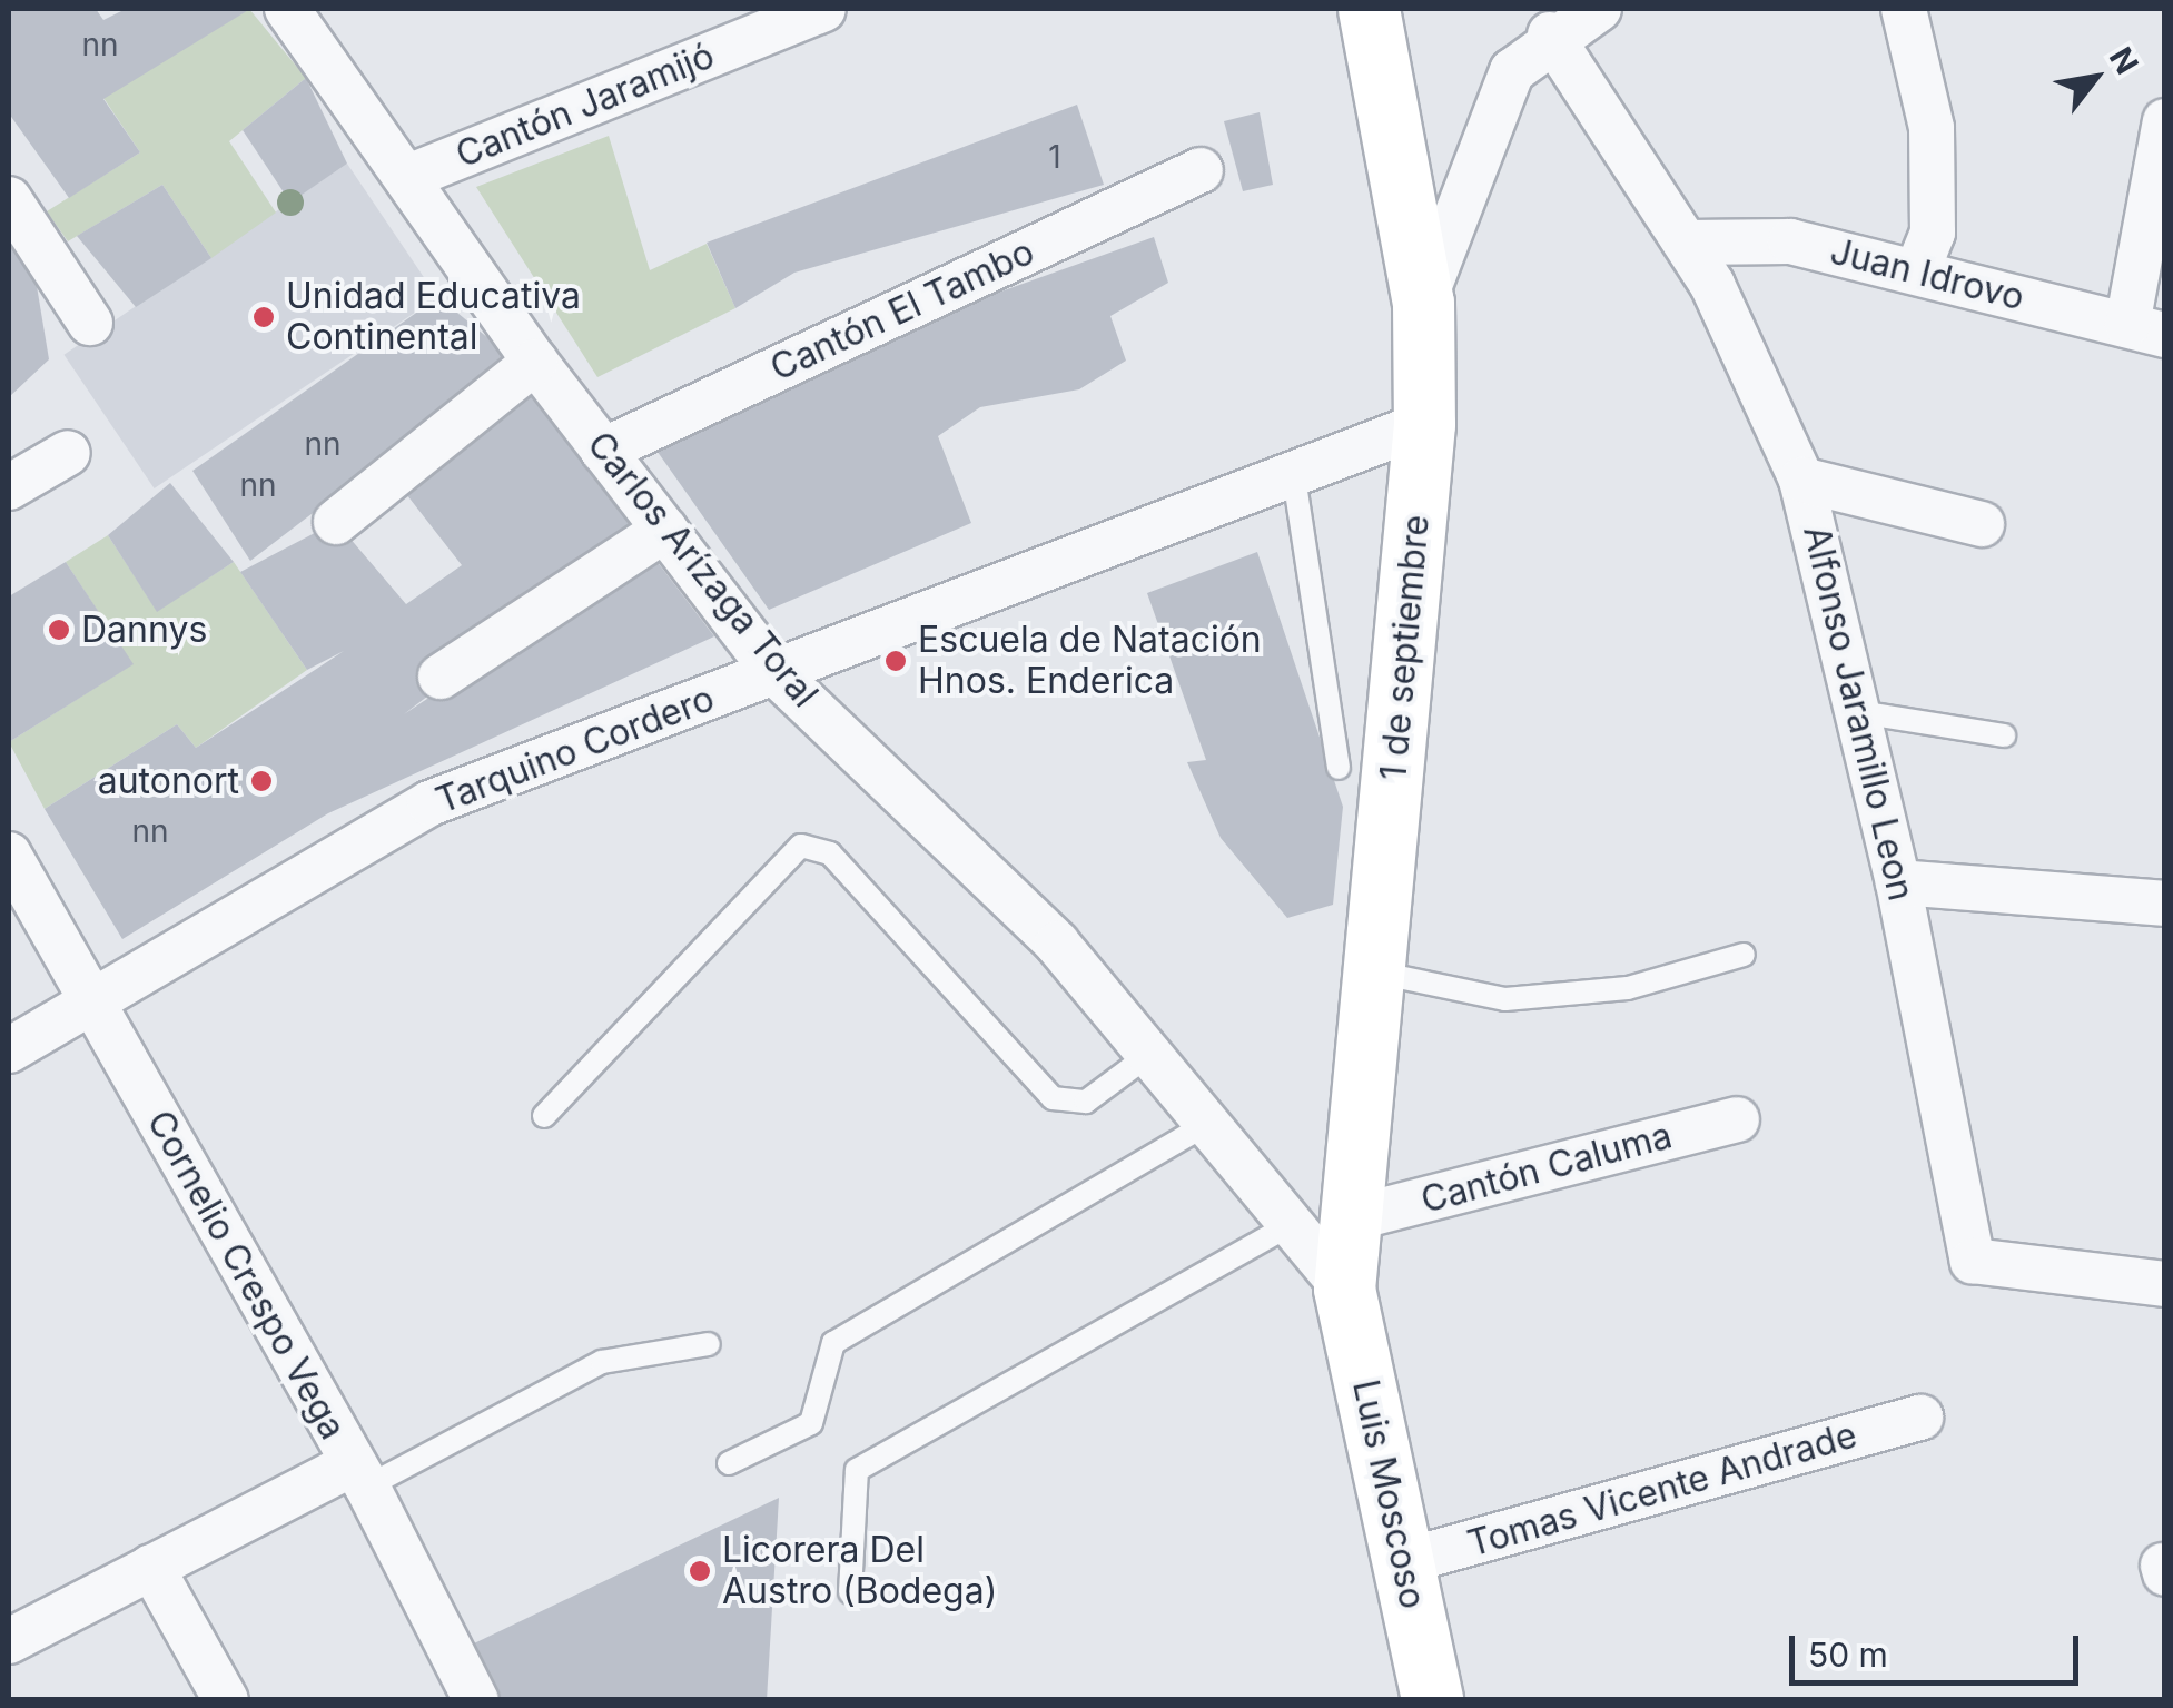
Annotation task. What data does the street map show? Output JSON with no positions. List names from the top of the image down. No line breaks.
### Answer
{"streets":{"street":["Cantón Jaramijó","Juan Idrovo","Cantón El Tambo","Carlos Arízaga Toral","1 de septiembre","Alfonso Jaramillo Leon","Tarquino Cordero","Cantón Caluma","Cornelio Crespo Vega","Tomas Vicente Andrade","Luis Moscoso"]},"crossings":[["Cantón Jaramijó","Carlos Arízaga Toral"],["Juan Idrovo","Alfonso Jaramillo Leon"],["Cantón El Tambo","Carlos Arízaga Toral"],["Carlos Arízaga Toral","1 de septiembre"],["Carlos Arízaga Toral","Tarquino Cordero"],["Carlos Arízaga Toral","Luis Moscoso"],["1 de septiembre","Tarquino Cordero"],["1 de septiembre","Cantón Caluma"],["1 de septiembre","Luis Moscoso"],["Tarquino Cordero","Cornelio Crespo Vega"],["Tomas Vicente Andrade","Luis Moscoso"]],"places":["Unidad Educativa Continental","Dannys","Escuela de Natación Hnos. Enderica","autonort","Licorera Del Austro (Bodega)"],"house_numbers":["nn","1","nn","nn","nn"],"scale_bar":"50 m","north":"top right"}
